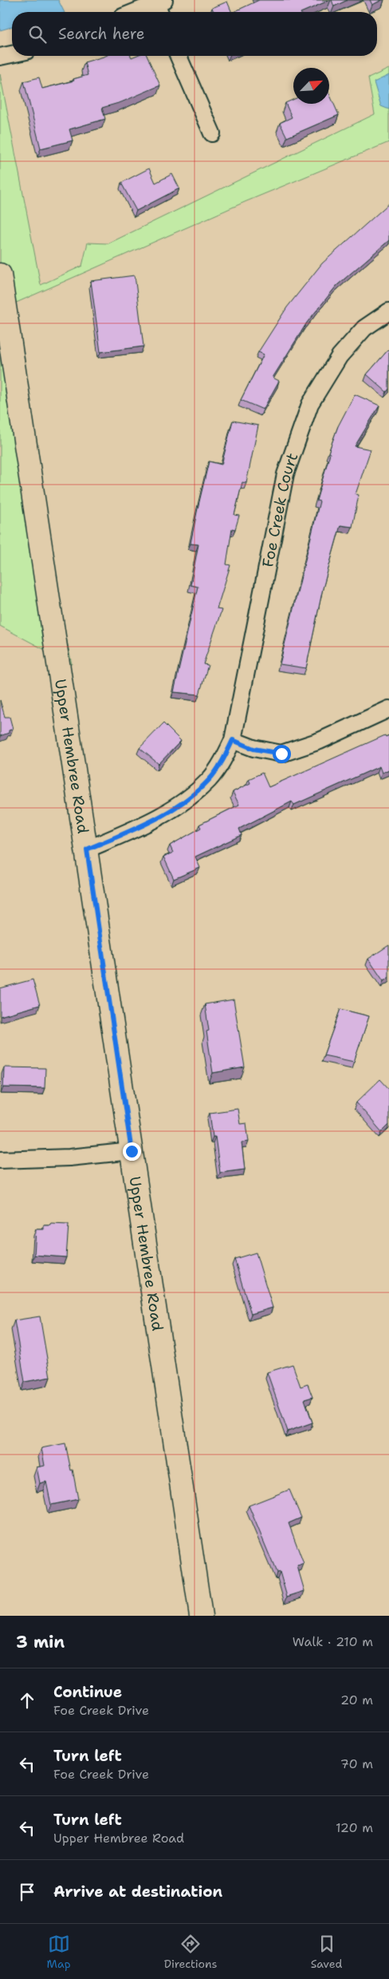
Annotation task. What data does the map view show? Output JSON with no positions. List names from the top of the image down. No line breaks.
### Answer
{"streets":{"street":["Foe Creek Court","Upper Hembree Road"]},"crossings":[["Foe Creek Court","Upper Hembree Road"]],"north":"top right","page":{"search":"Search here","heading":["3 min","Walk · 210 m"],"list":[["Continue","Foe Creek Drive","20 m"],["Turn left","Foe Creek Drive","70 m"],["Turn left","Upper Hembree Road","120 m"],"Arrive at destination"],"nav":["Map","Directions","Saved"]}}
